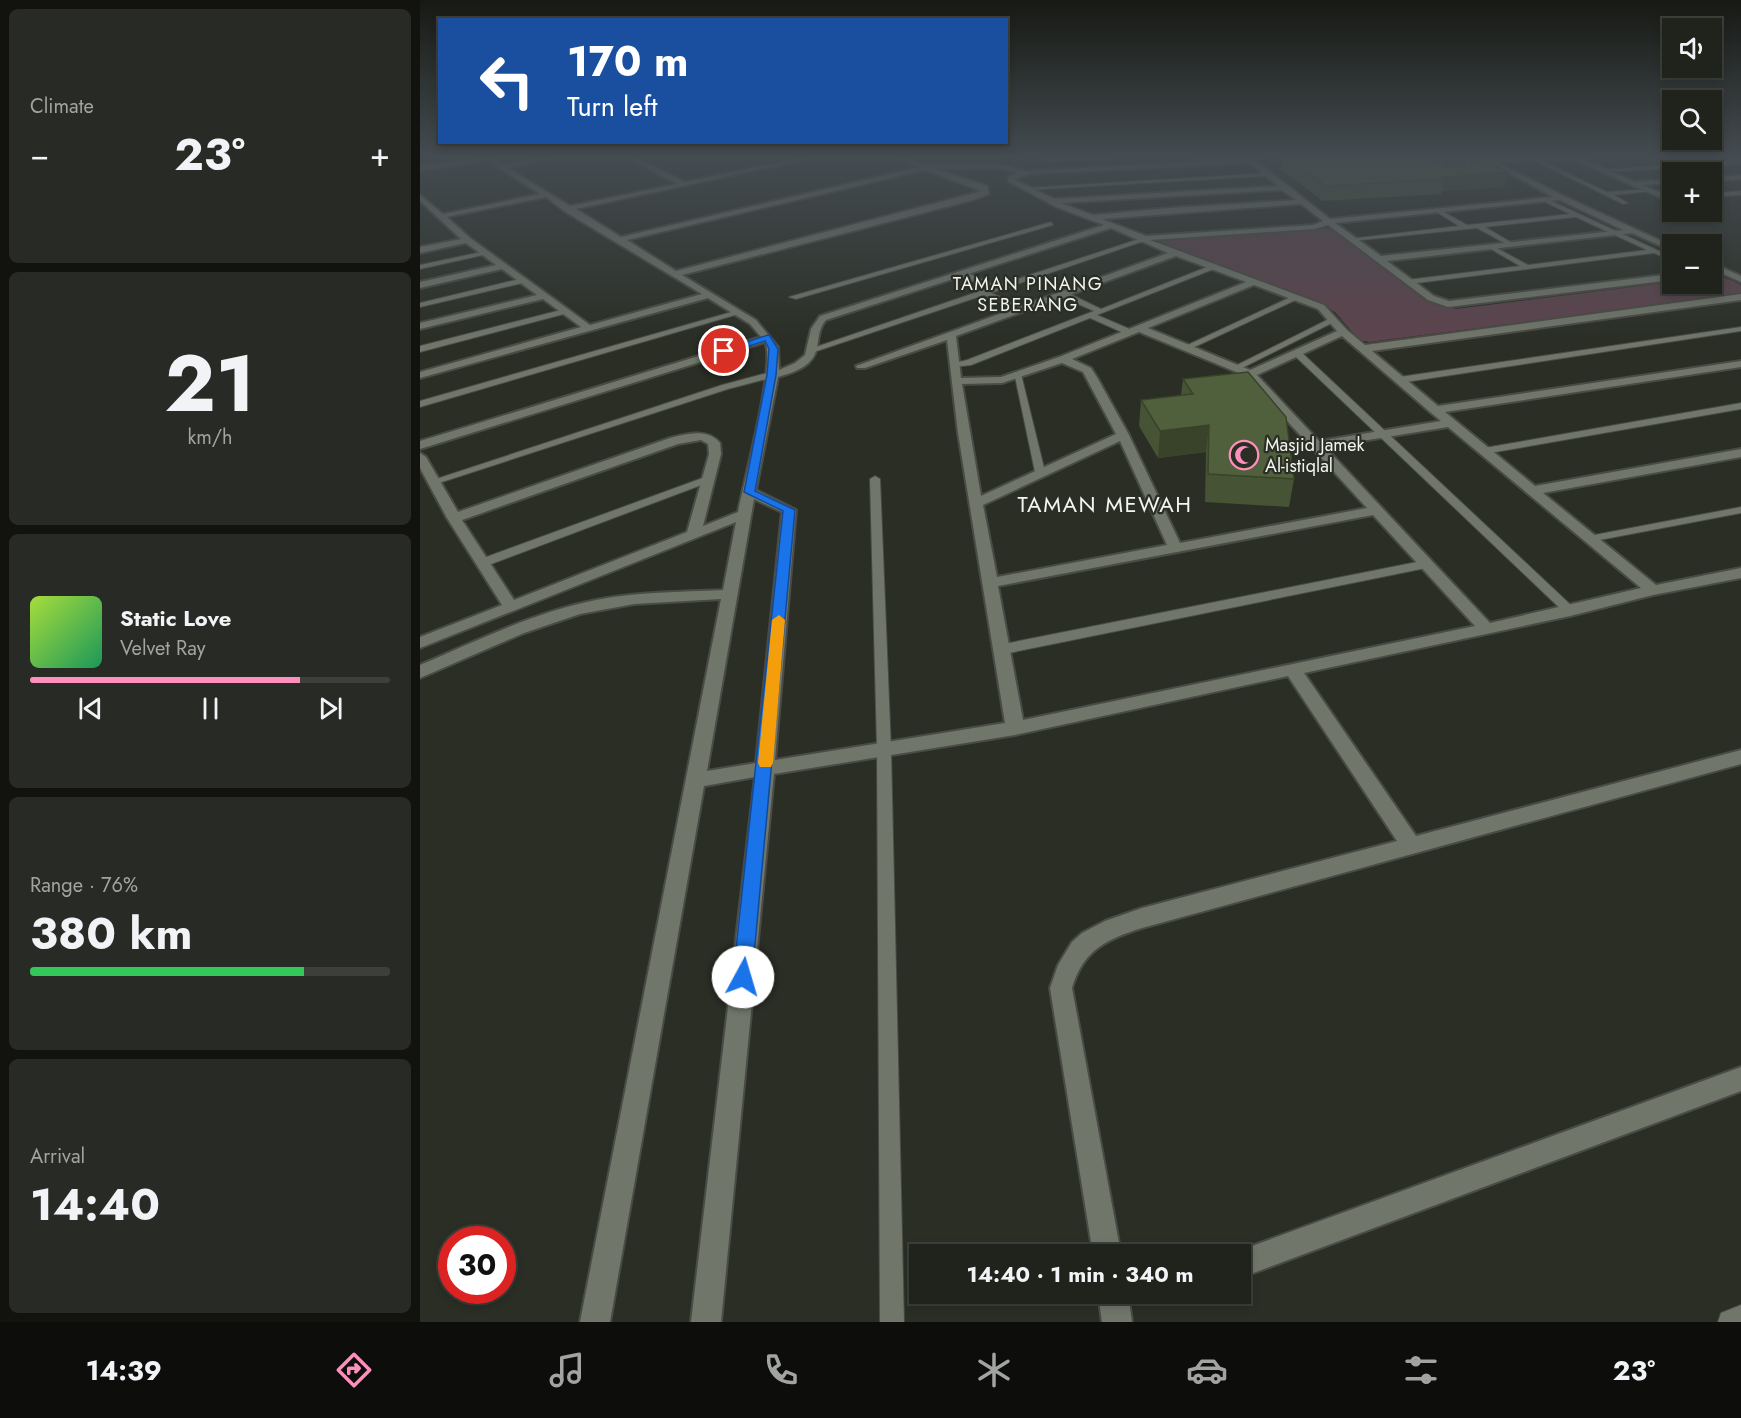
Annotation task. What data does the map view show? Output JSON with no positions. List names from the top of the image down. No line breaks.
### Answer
{"districts":["TAMAN PINANG SEBERANG","TAMAN MEWAH"],"places":{"mosque":["Masjid Jamek Al-istiqlal"]},"page":{"tile":["Climate",["21","km/h"],["Range · 76%","380 km"],["Arrival","14:40"]],"map_buttons":["+","−"],"turn":["170 m","Turn left"],"heat":["−","23°","+"],"song":["Static Love","Velvet Ray"],"limit":"30","trip":"14:40 · 1 min · 340 m","tabs":["14:39","23°"]}}
